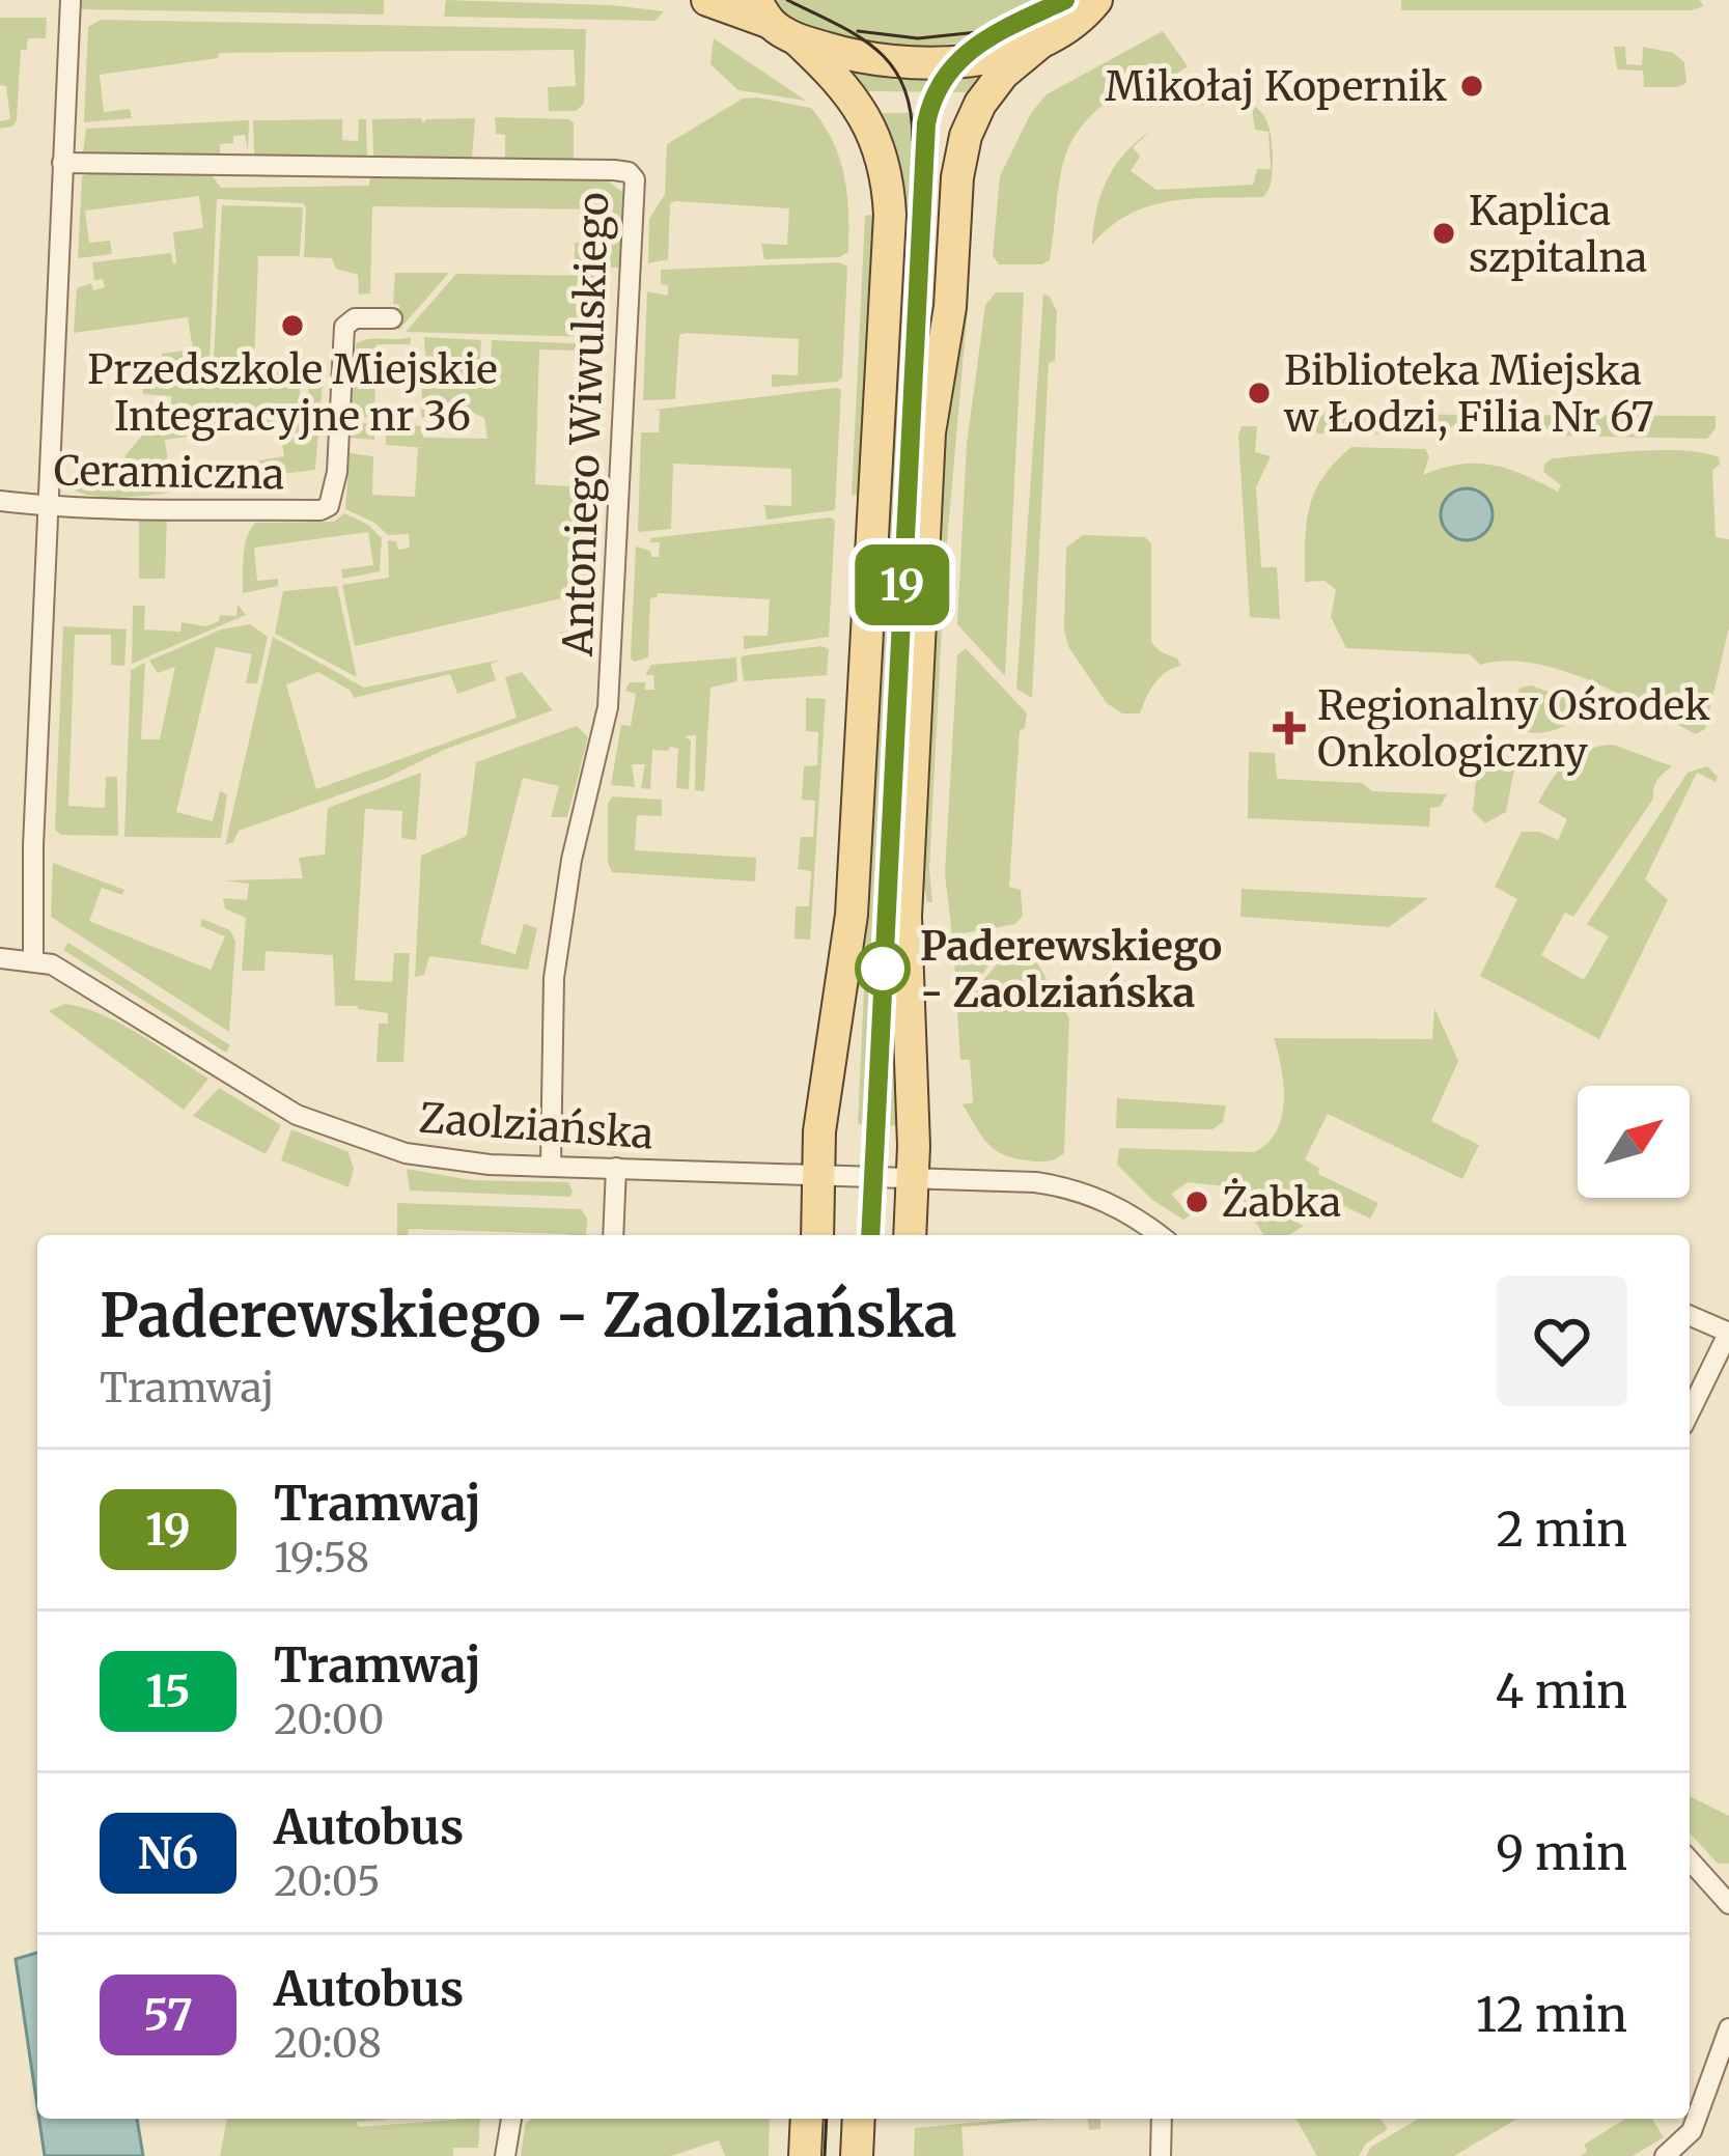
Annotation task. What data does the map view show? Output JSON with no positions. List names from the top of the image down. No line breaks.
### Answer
{"streets":{"street":["Antoniego Wiwulskiego","Ceramiczna","Zaolziańska"]},"crossings":[["Antoniego Wiwulskiego","Zaolziańska"]],"places":{"other":["Mikołaj Kopernik","Kaplica szpitalna","Przedszkole Miejskie Integracyjne nr 36","Biblioteka Miejska w Łodzi, Filia Nr 67","Paderewskiego - Zaolziańska","Żabka"],"health":["Regionalny Ośrodek Onkologiczny"]},"lines":["tram line 19"],"north":"top right","page":{"on_map":"19","heading":["Paderewskiego - Zaolziańska","Tramwaj"],"list":[{"mark":"19","name":"Tramwaj","note":"19:58","value":"2 min"},{"mark":"15","name":"Tramwaj","note":"20:00","value":"4 min"},{"mark":"N6","name":"Autobus","note":"20:05","value":"9 min"},{"mark":"57","name":"Autobus","note":"20:08","value":"12 min"}]}}
